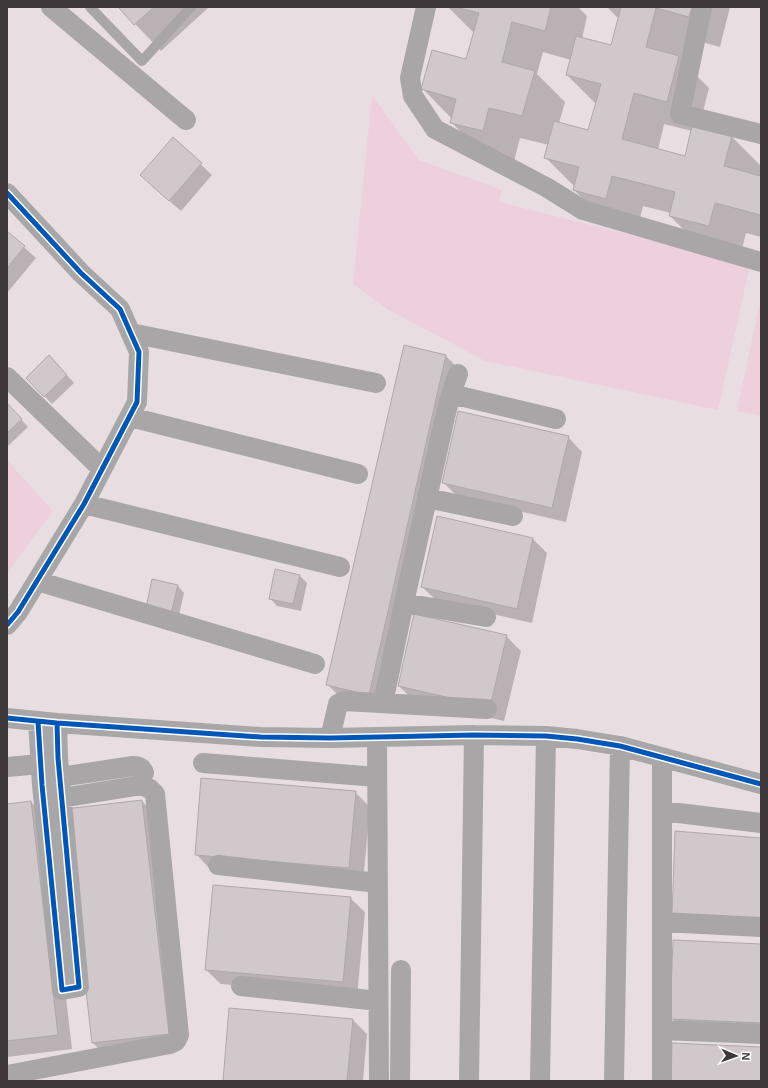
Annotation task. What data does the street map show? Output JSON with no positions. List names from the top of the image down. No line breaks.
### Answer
{"north":"right"}
